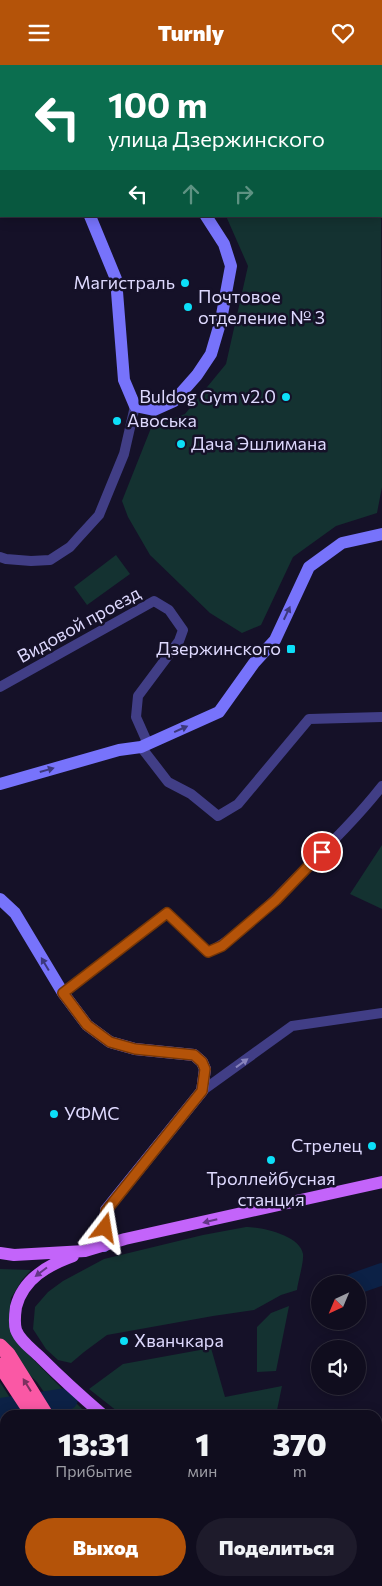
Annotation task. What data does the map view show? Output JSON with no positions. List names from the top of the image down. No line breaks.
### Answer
{"streets":{"street":["Видовой проезд"]},"places":{"other":["Магистраль","Почтовое отделение № 3","Buldog Gym v2.0","Авоська","Дача Эшлимана","УФМС","Стрелец","Троллейбусная станция","Хванчкара"],"transit":["Дзержинского"]},"north":"bottom left","page":{"header":"Turnly","turn":["100 m","улица Дзержинского"],"eta":["13:31","Прибытие","1","мин","370","m"],"buttons":["Выход","Поделиться"]}}
